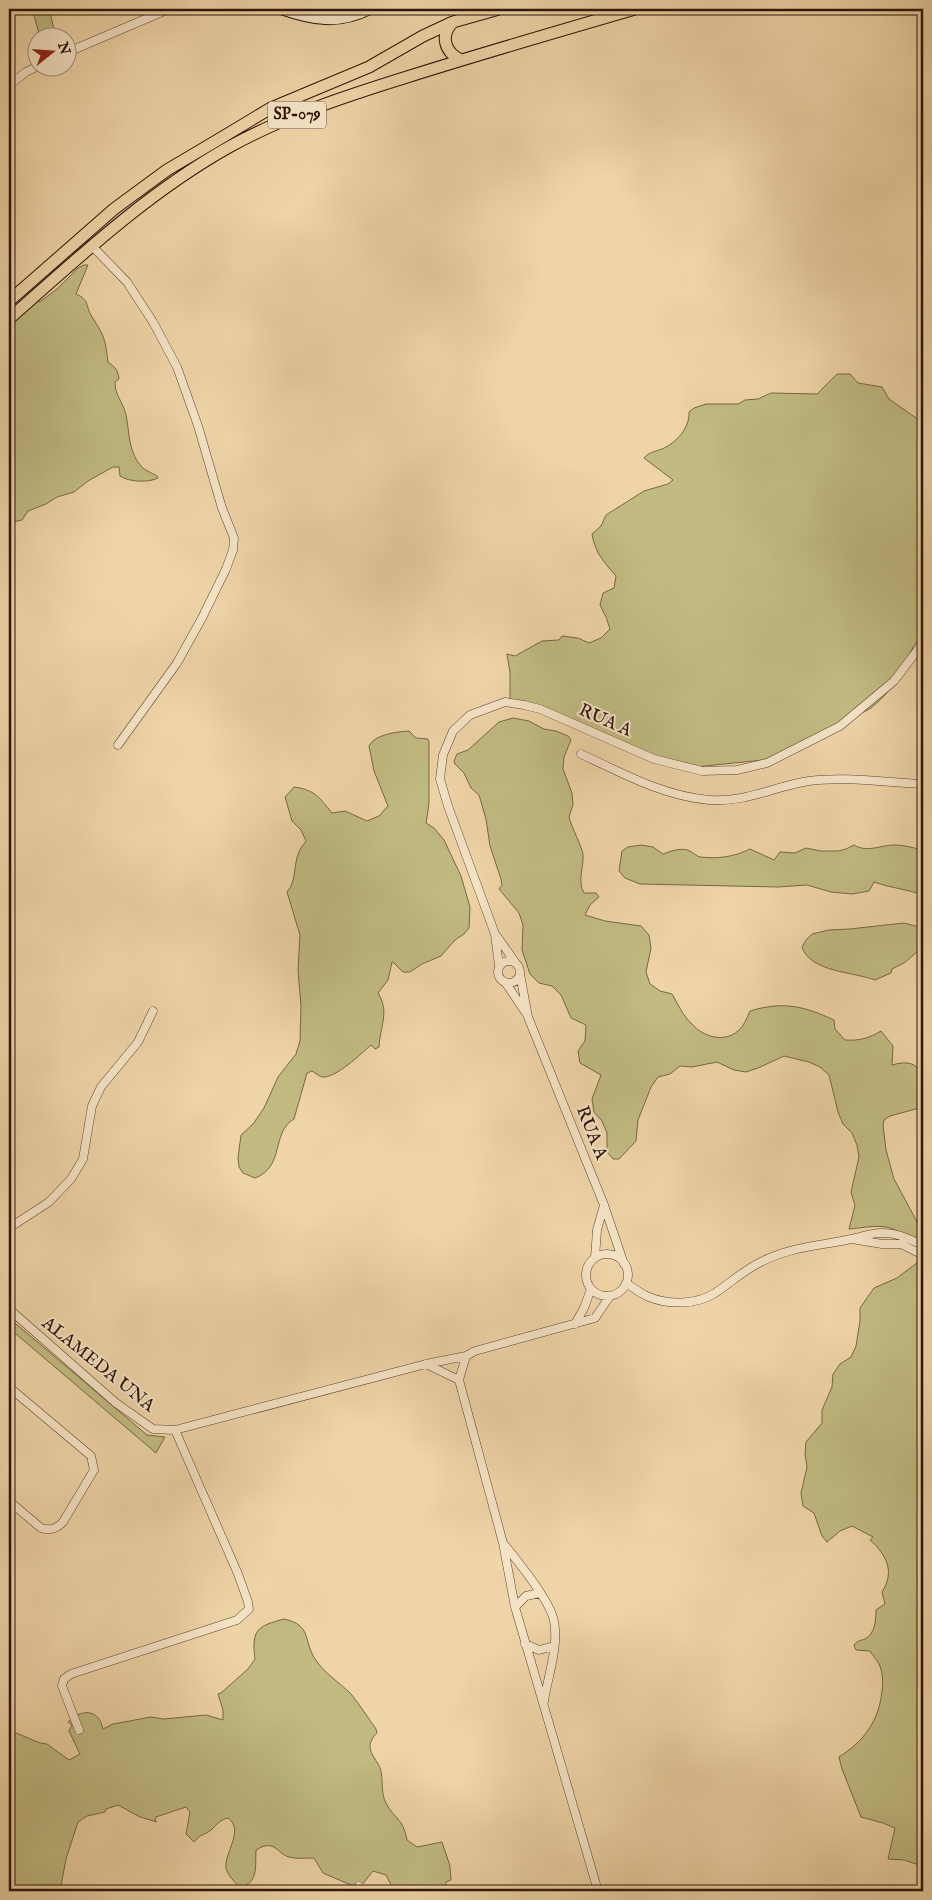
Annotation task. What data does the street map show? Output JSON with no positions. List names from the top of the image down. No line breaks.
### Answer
{"streets":{"main road":["SP-079"],"street":["RUA A","ALAMEDA UNA"]},"north":"right"}
